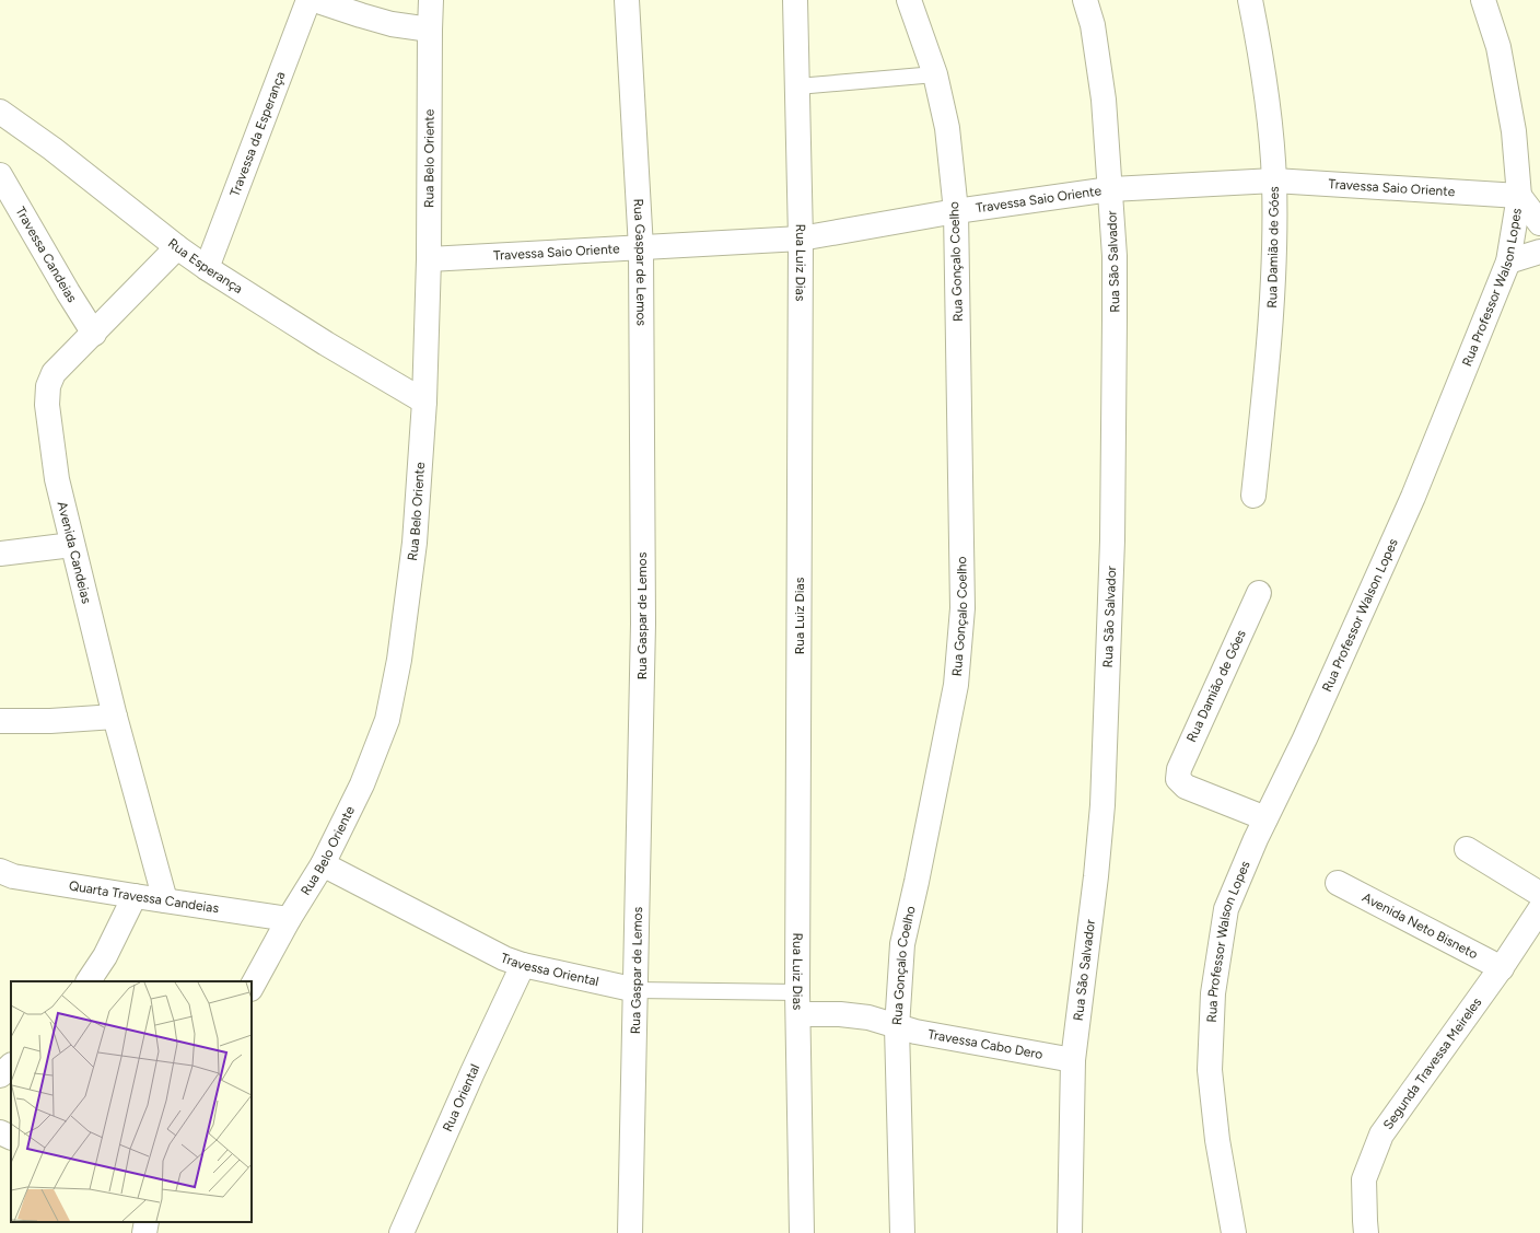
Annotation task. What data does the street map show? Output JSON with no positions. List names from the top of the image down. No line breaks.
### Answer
{"streets":{"street":["Travessa da Esperança","Rua Belo Oriente","Travessa Saio Oriente","Rua Damião de Góes","Travessa Candeias","Rua Gaspar de Lemos","Rua Luiz Dias","Rua Gonçalo Coelho","Rua São Salvador","Rua Esperança","Rua Professor Walson Lopes","Avenida Candeias","Quarta Travessa Candeias","Avenida Neto Bisneto","Travessa Oriental","Travessa Cabo Dero","Segunda Travessa Meireles","Rua Oriental"]},"crossings":[["Travessa da Esperança","Rua Esperança"],["Rua Belo Oriente","Travessa Saio Oriente"],["Rua Belo Oriente","Rua Esperança"],["Rua Belo Oriente","Quarta Travessa Candeias"],["Rua Belo Oriente","Travessa Oriental"],["Travessa Saio Oriente","Rua Damião de Góes"],["Travessa Saio Oriente","Rua Gaspar de Lemos"],["Travessa Saio Oriente","Rua Luiz Dias"],["Travessa Saio Oriente","Rua Gonçalo Coelho"],["Travessa Saio Oriente","Rua São Salvador"],["Travessa Saio Oriente","Rua Professor Walson Lopes"],["Rua Damião de Góes","Rua Professor Walson Lopes"],["Travessa Candeias","Avenida Candeias"],["Rua Gaspar de Lemos","Travessa Oriental"],["Rua Luiz Dias","Travessa Oriental"],["Rua Gonçalo Coelho","Travessa Oriental"],["Rua Gonçalo Coelho","Travessa Cabo Dero"],["Rua São Salvador","Travessa Cabo Dero"],["Rua Esperança","Avenida Candeias"],["Avenida Candeias","Quarta Travessa Candeias"],["Avenida Neto Bisneto","Segunda Travessa Meireles"],["Travessa Oriental","Travessa Cabo Dero"],["Travessa Oriental","Rua Oriental"]]}
